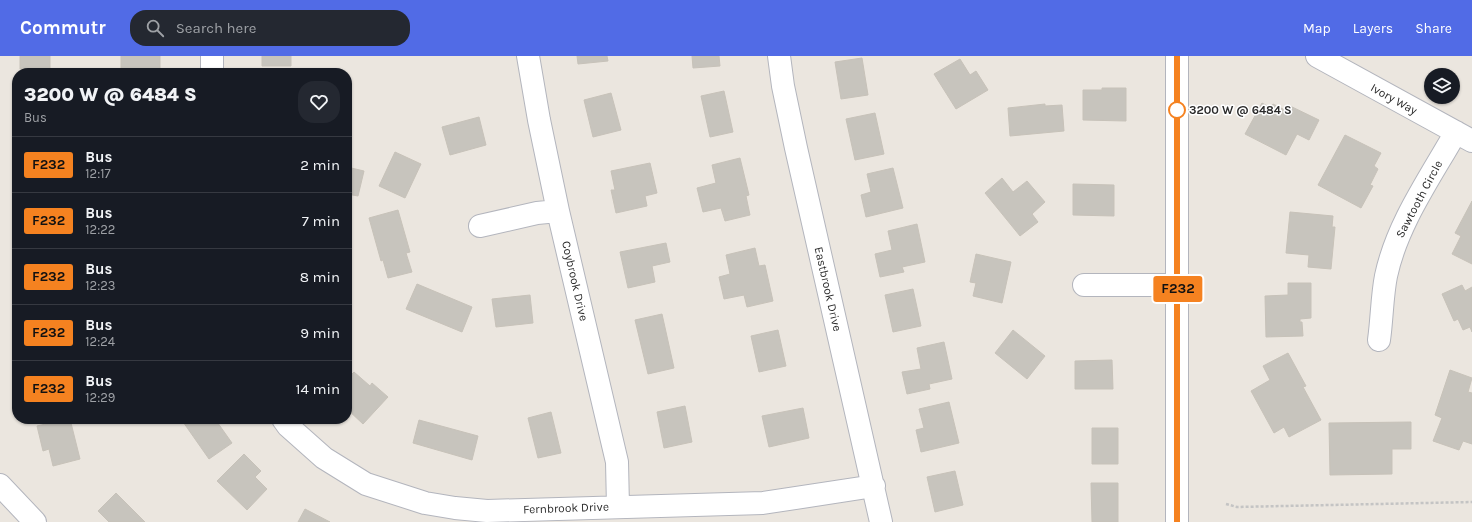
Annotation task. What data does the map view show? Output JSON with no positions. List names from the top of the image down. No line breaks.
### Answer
{"streets":{"street":["Ivory Way","Sawtooth Circle","Coybrook Drive","Eastbrook Drive","Fernbrook Drive"]},"crossings":[["Ivory Way","Sawtooth Circle"],["Coybrook Drive","Fernbrook Drive"],["Eastbrook Drive","Fernbrook Drive"]],"places":["3200 W @ 6484 S"],"lines":["bus line F232"],"page":{"header":"Commutr","search":"Search here","nav":["Map","Layers","Share"],"on_map":"F232","heading":["3200 W @ 6484 S","Bus"],"list":[{"mark":"F232","name":"Bus","note":"12:17","value":"2 min"},{"mark":"F232","name":"Bus","note":"12:22","value":"7 min"},{"mark":"F232","name":"Bus","note":"12:23","value":"8 min"},{"mark":"F232","name":"Bus","note":"12:24","value":"9 min"},{"mark":"F232","name":"Bus","note":"12:29","value":"14 min"}]}}
